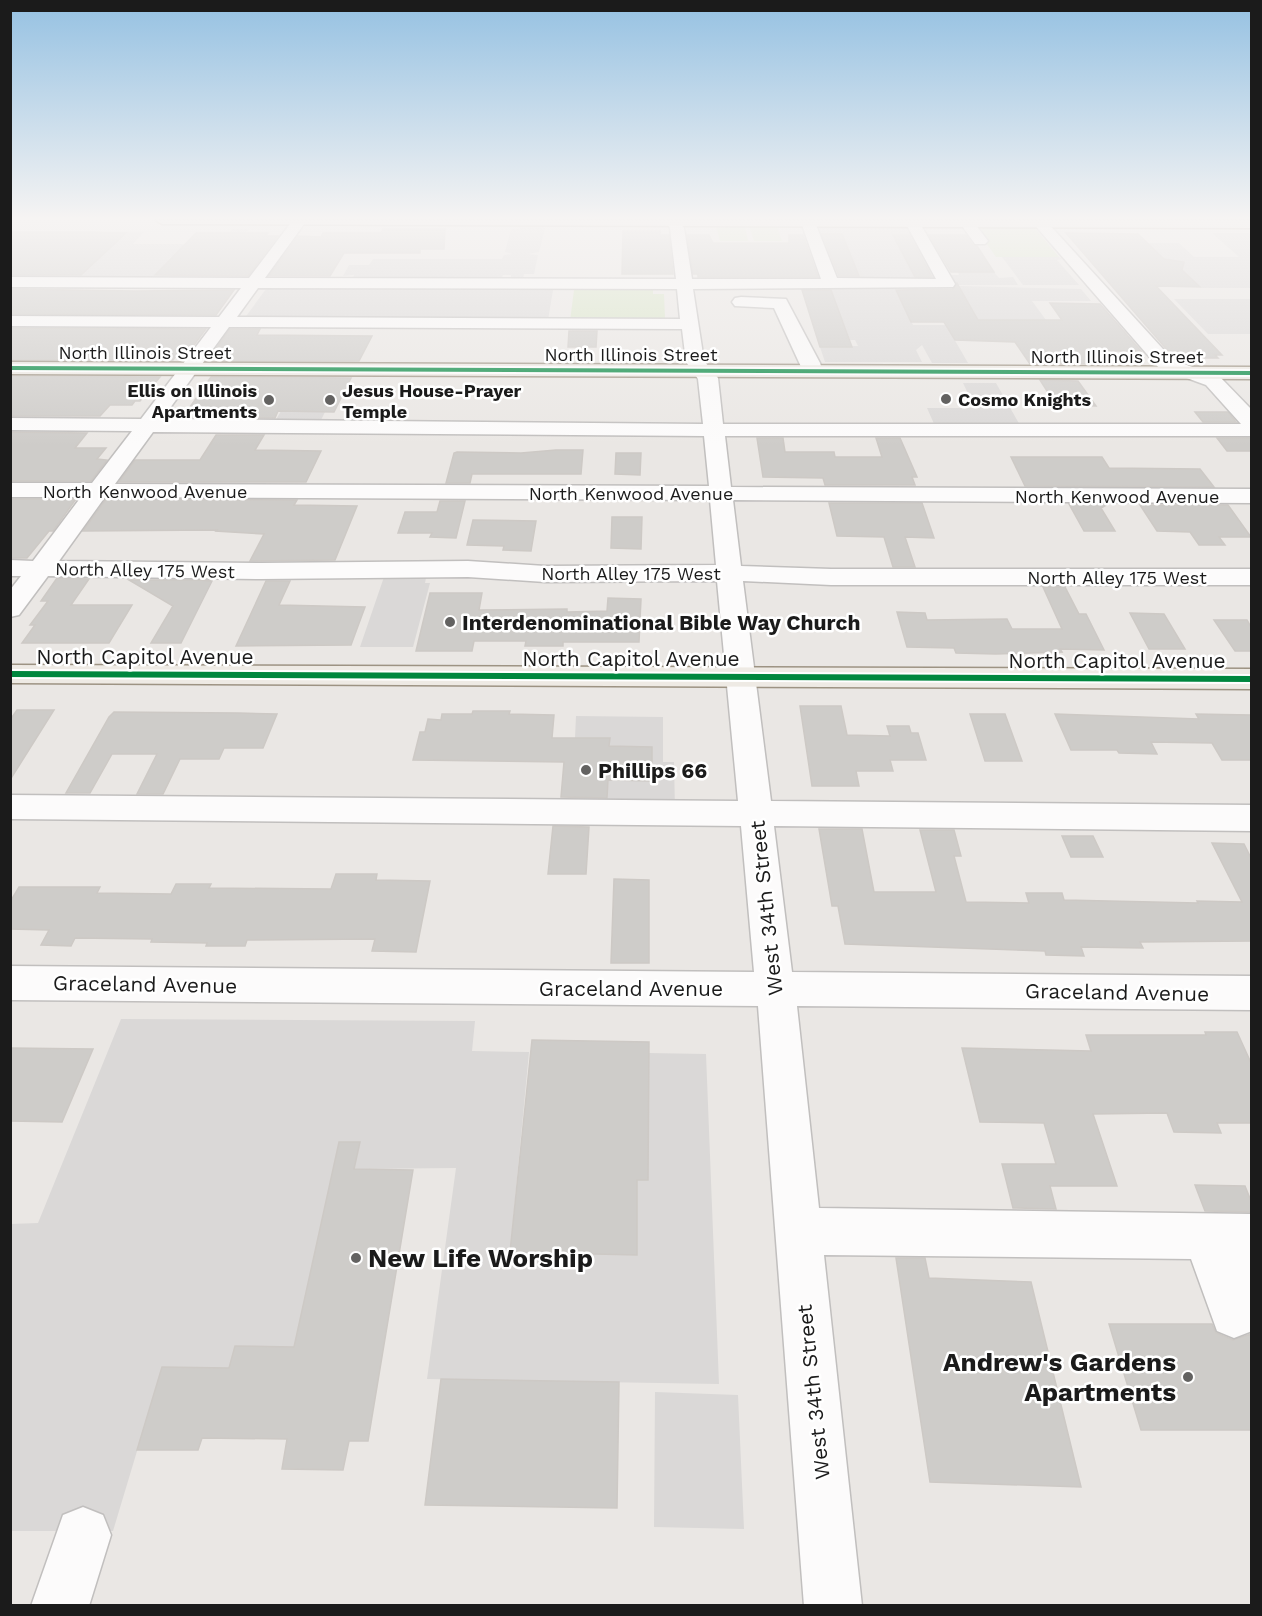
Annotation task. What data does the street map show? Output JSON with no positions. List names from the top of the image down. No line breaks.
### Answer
{"streets":{"main road":["North Illinois Street","North Capitol Avenue"],"street":["North Kenwood Avenue","North Alley 175 West","West 34th Street","Graceland Avenue"]},"crossings":[["North Illinois Street","West 34th Street"],["North Kenwood Avenue","West 34th Street"],["North Alley 175 West","West 34th Street"],["North Capitol Avenue","West 34th Street"],["West 34th Street","Graceland Avenue"]],"places":["Cosmo Knights","Ellis on Illinois Apartments","Jesus House-Prayer Temple","Interdenominational Bible Way Church","Phillips 66","New Life Worship","Andrew's Gardens Apartments"]}
